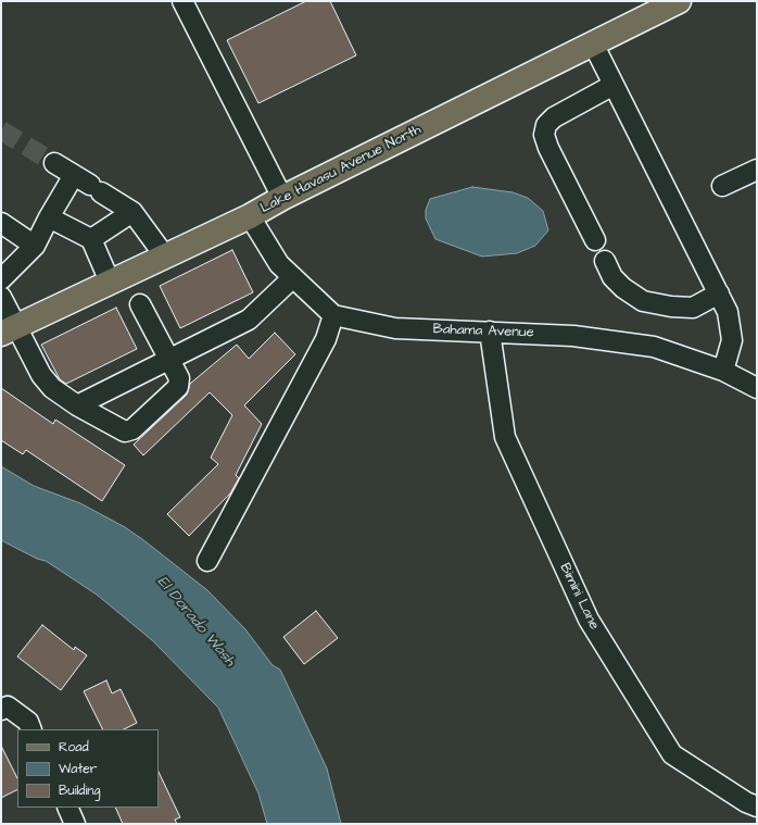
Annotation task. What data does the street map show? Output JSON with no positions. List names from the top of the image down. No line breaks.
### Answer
{"streets":{"main road":["Lake Havasu Avenue North"],"street":["Bahama Avenue","Bimini Lane"]},"crossings":[["Bahama Avenue","Bimini Lane"]],"water":["El Dorado Wash"],"legend":["Road","Water","Building"]}
